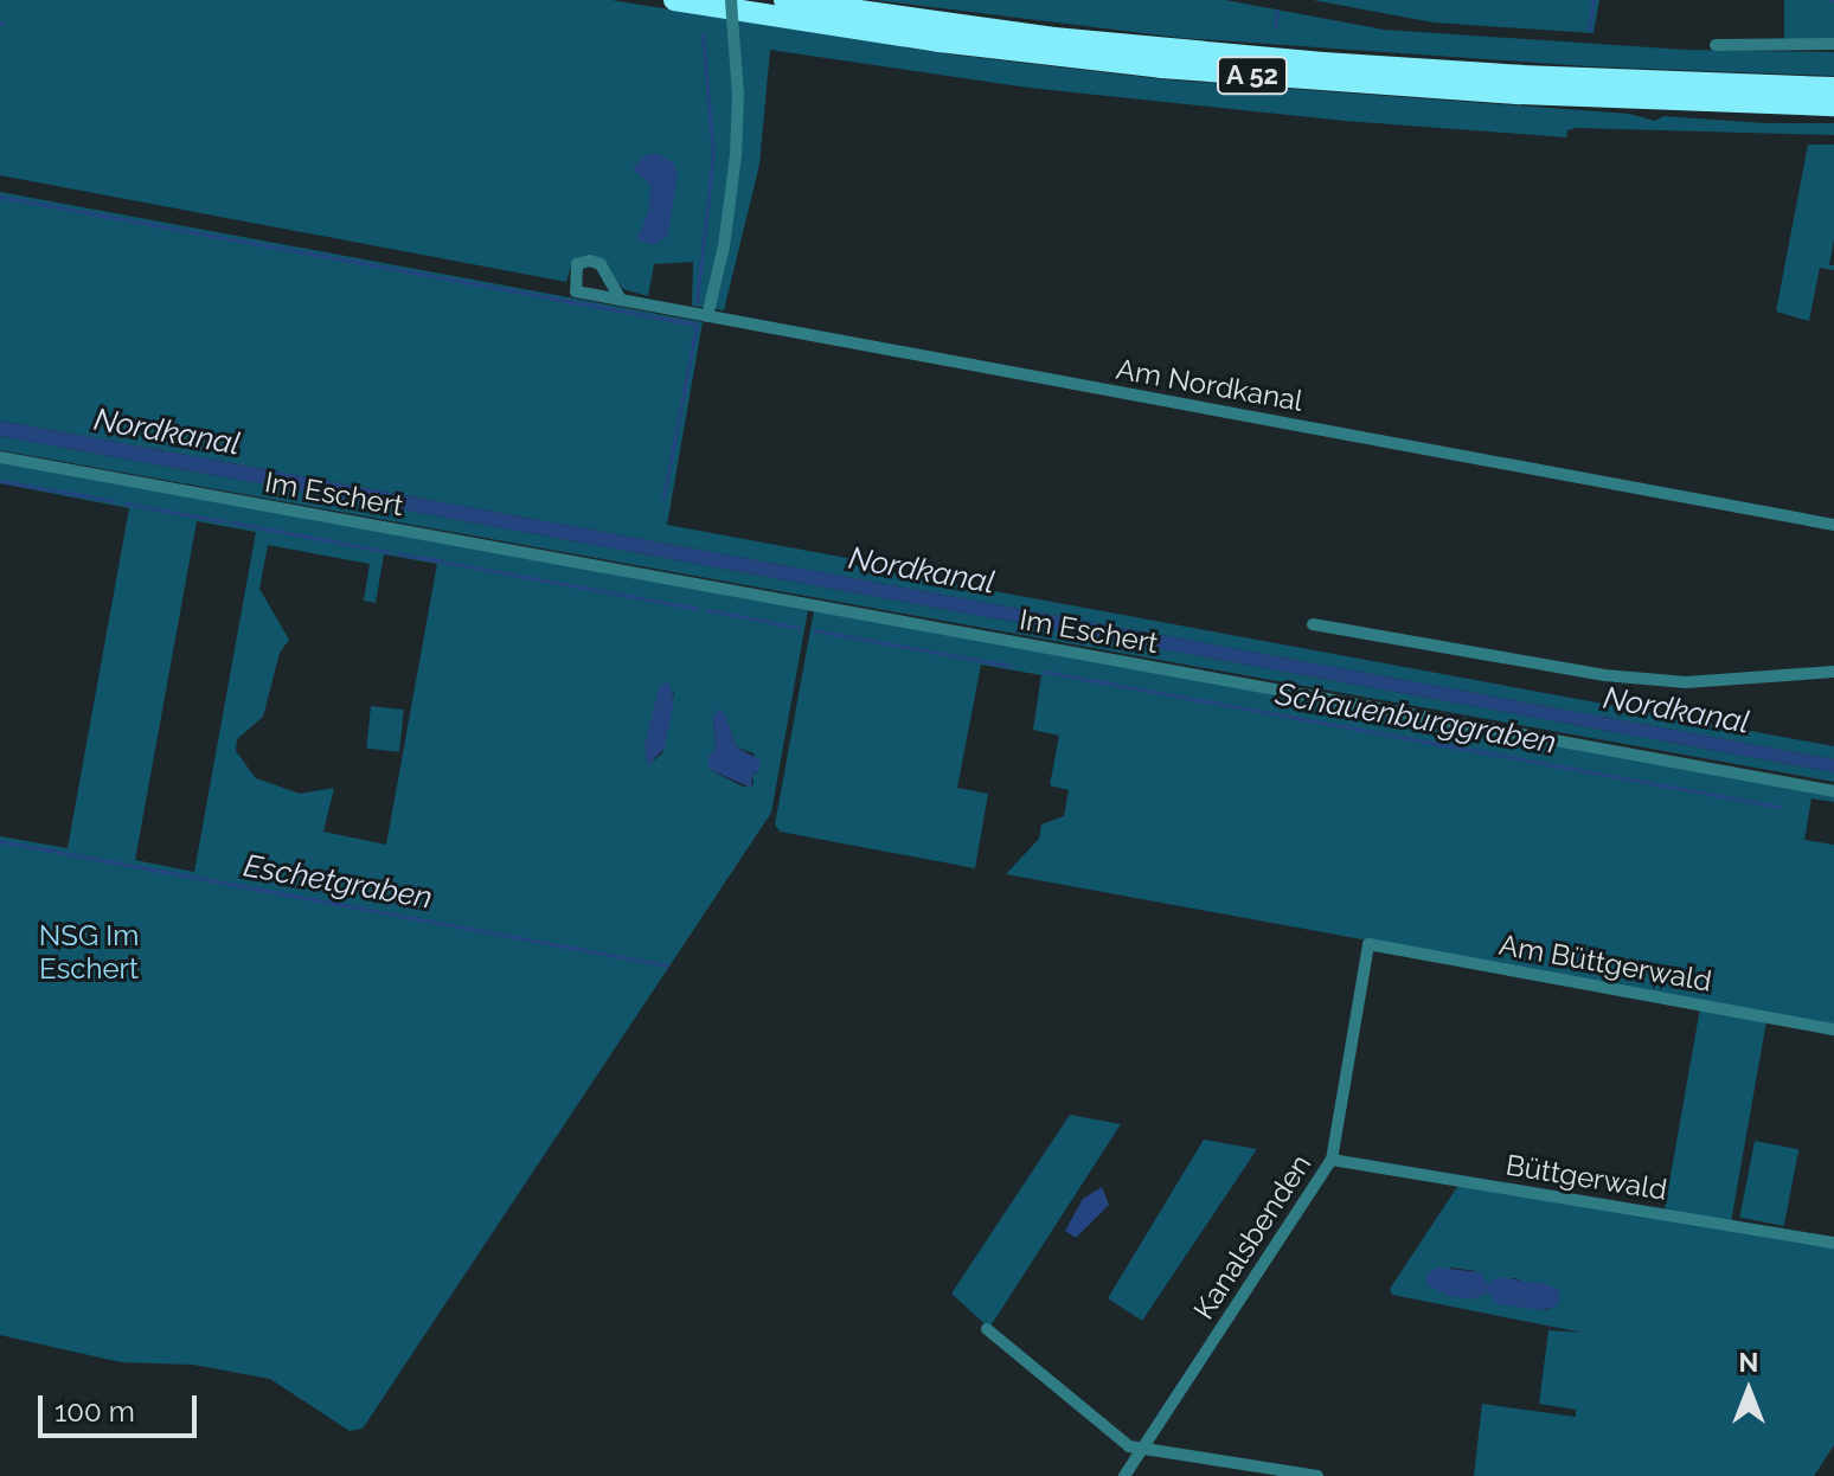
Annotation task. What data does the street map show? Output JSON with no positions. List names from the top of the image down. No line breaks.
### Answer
{"streets":{"highway":["A 52"],"street":["Am Nordkanal","Im Eschert","Am Büttgerwald","Büttgerwald","Kanalsbenden"]},"crossings":[["Am Büttgerwald","Kanalsbenden"],["Büttgerwald","Kanalsbenden"]],"water":["Nordkanal","Schauenburggraben","Eschetgraben"],"parks":["NSG Im Eschert"],"scale_bar":"100 m","north":"top"}
